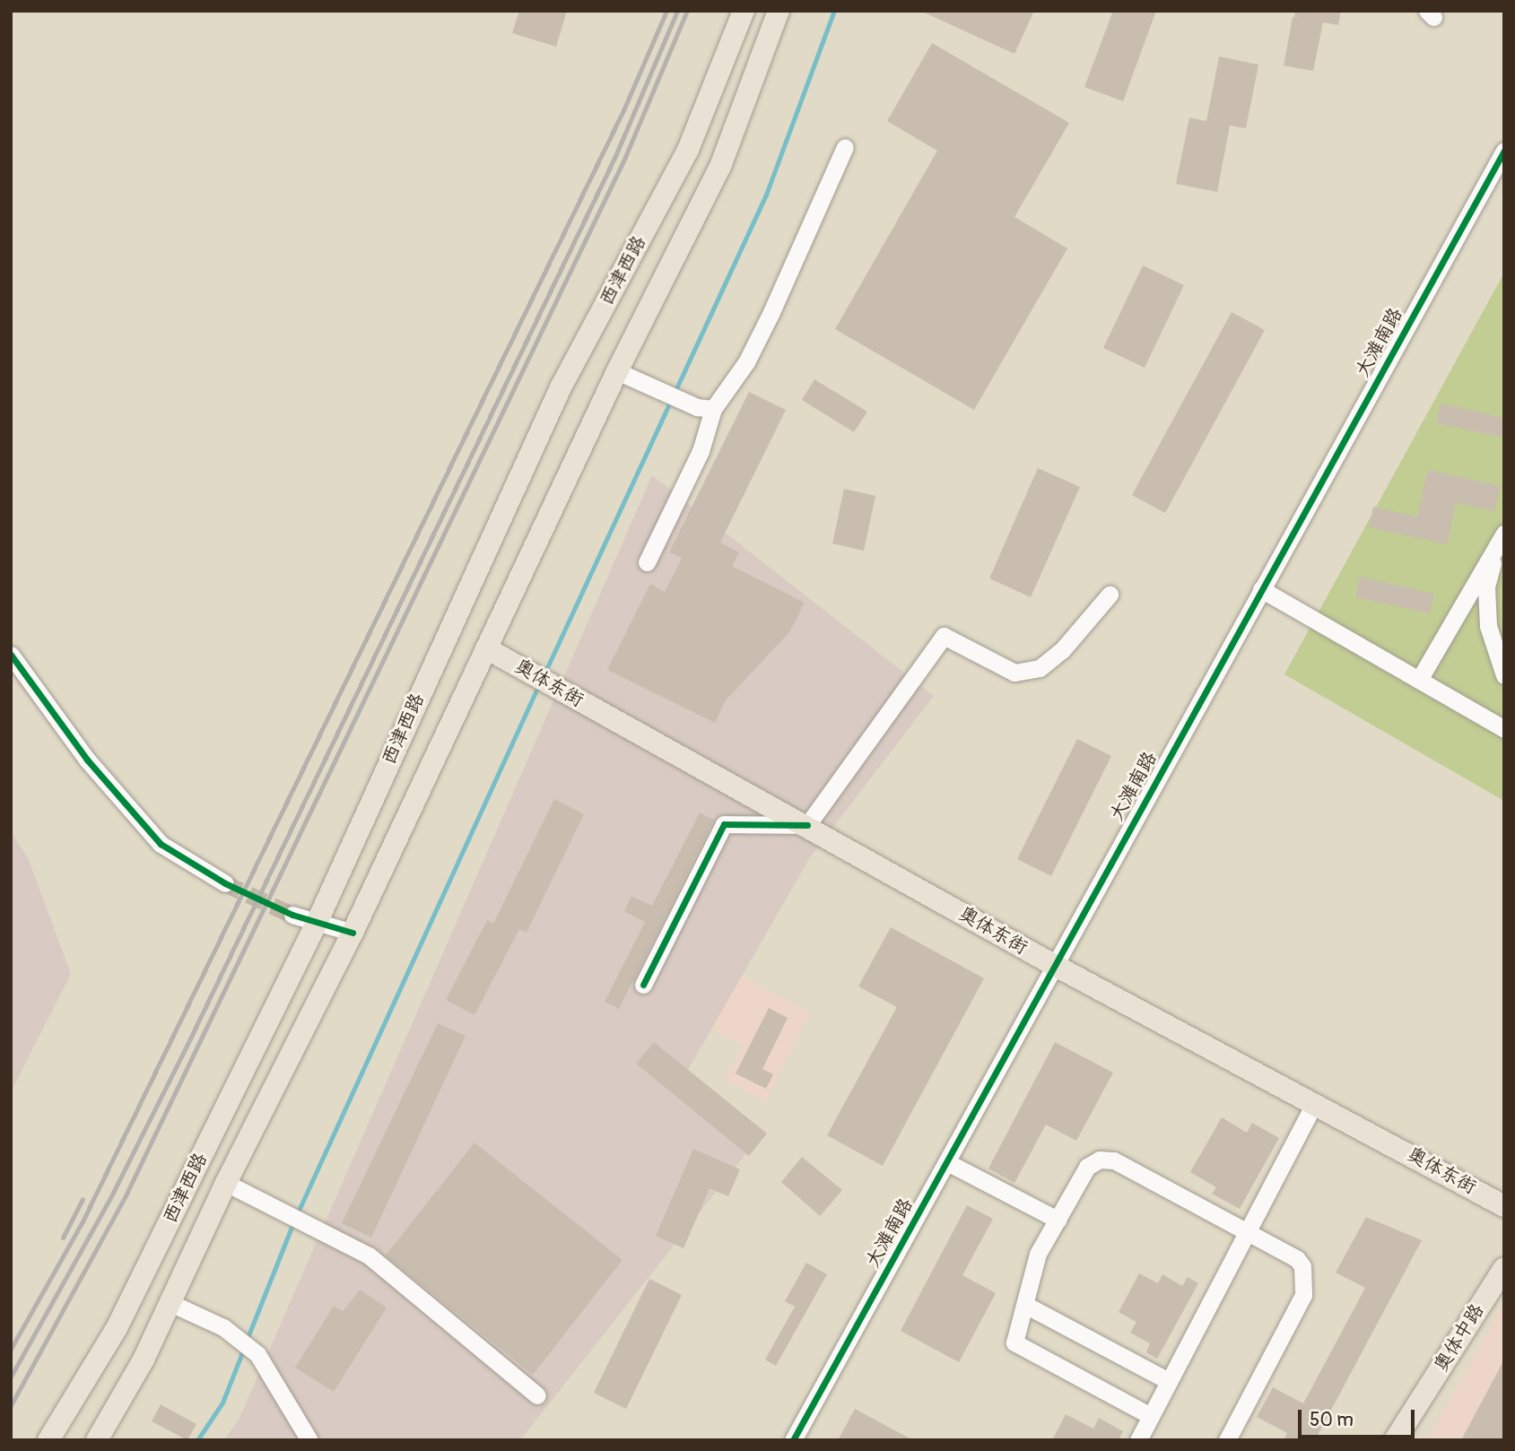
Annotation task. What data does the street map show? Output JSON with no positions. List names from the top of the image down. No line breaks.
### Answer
{"streets":{"main road":["西津西路","奥体东街","奥体中路"],"street":["大滩南路"]},"crossings":[["西津西路","奥体东街"],["大滩南路","奥体东街"]],"scale_bar":"50 m"}
